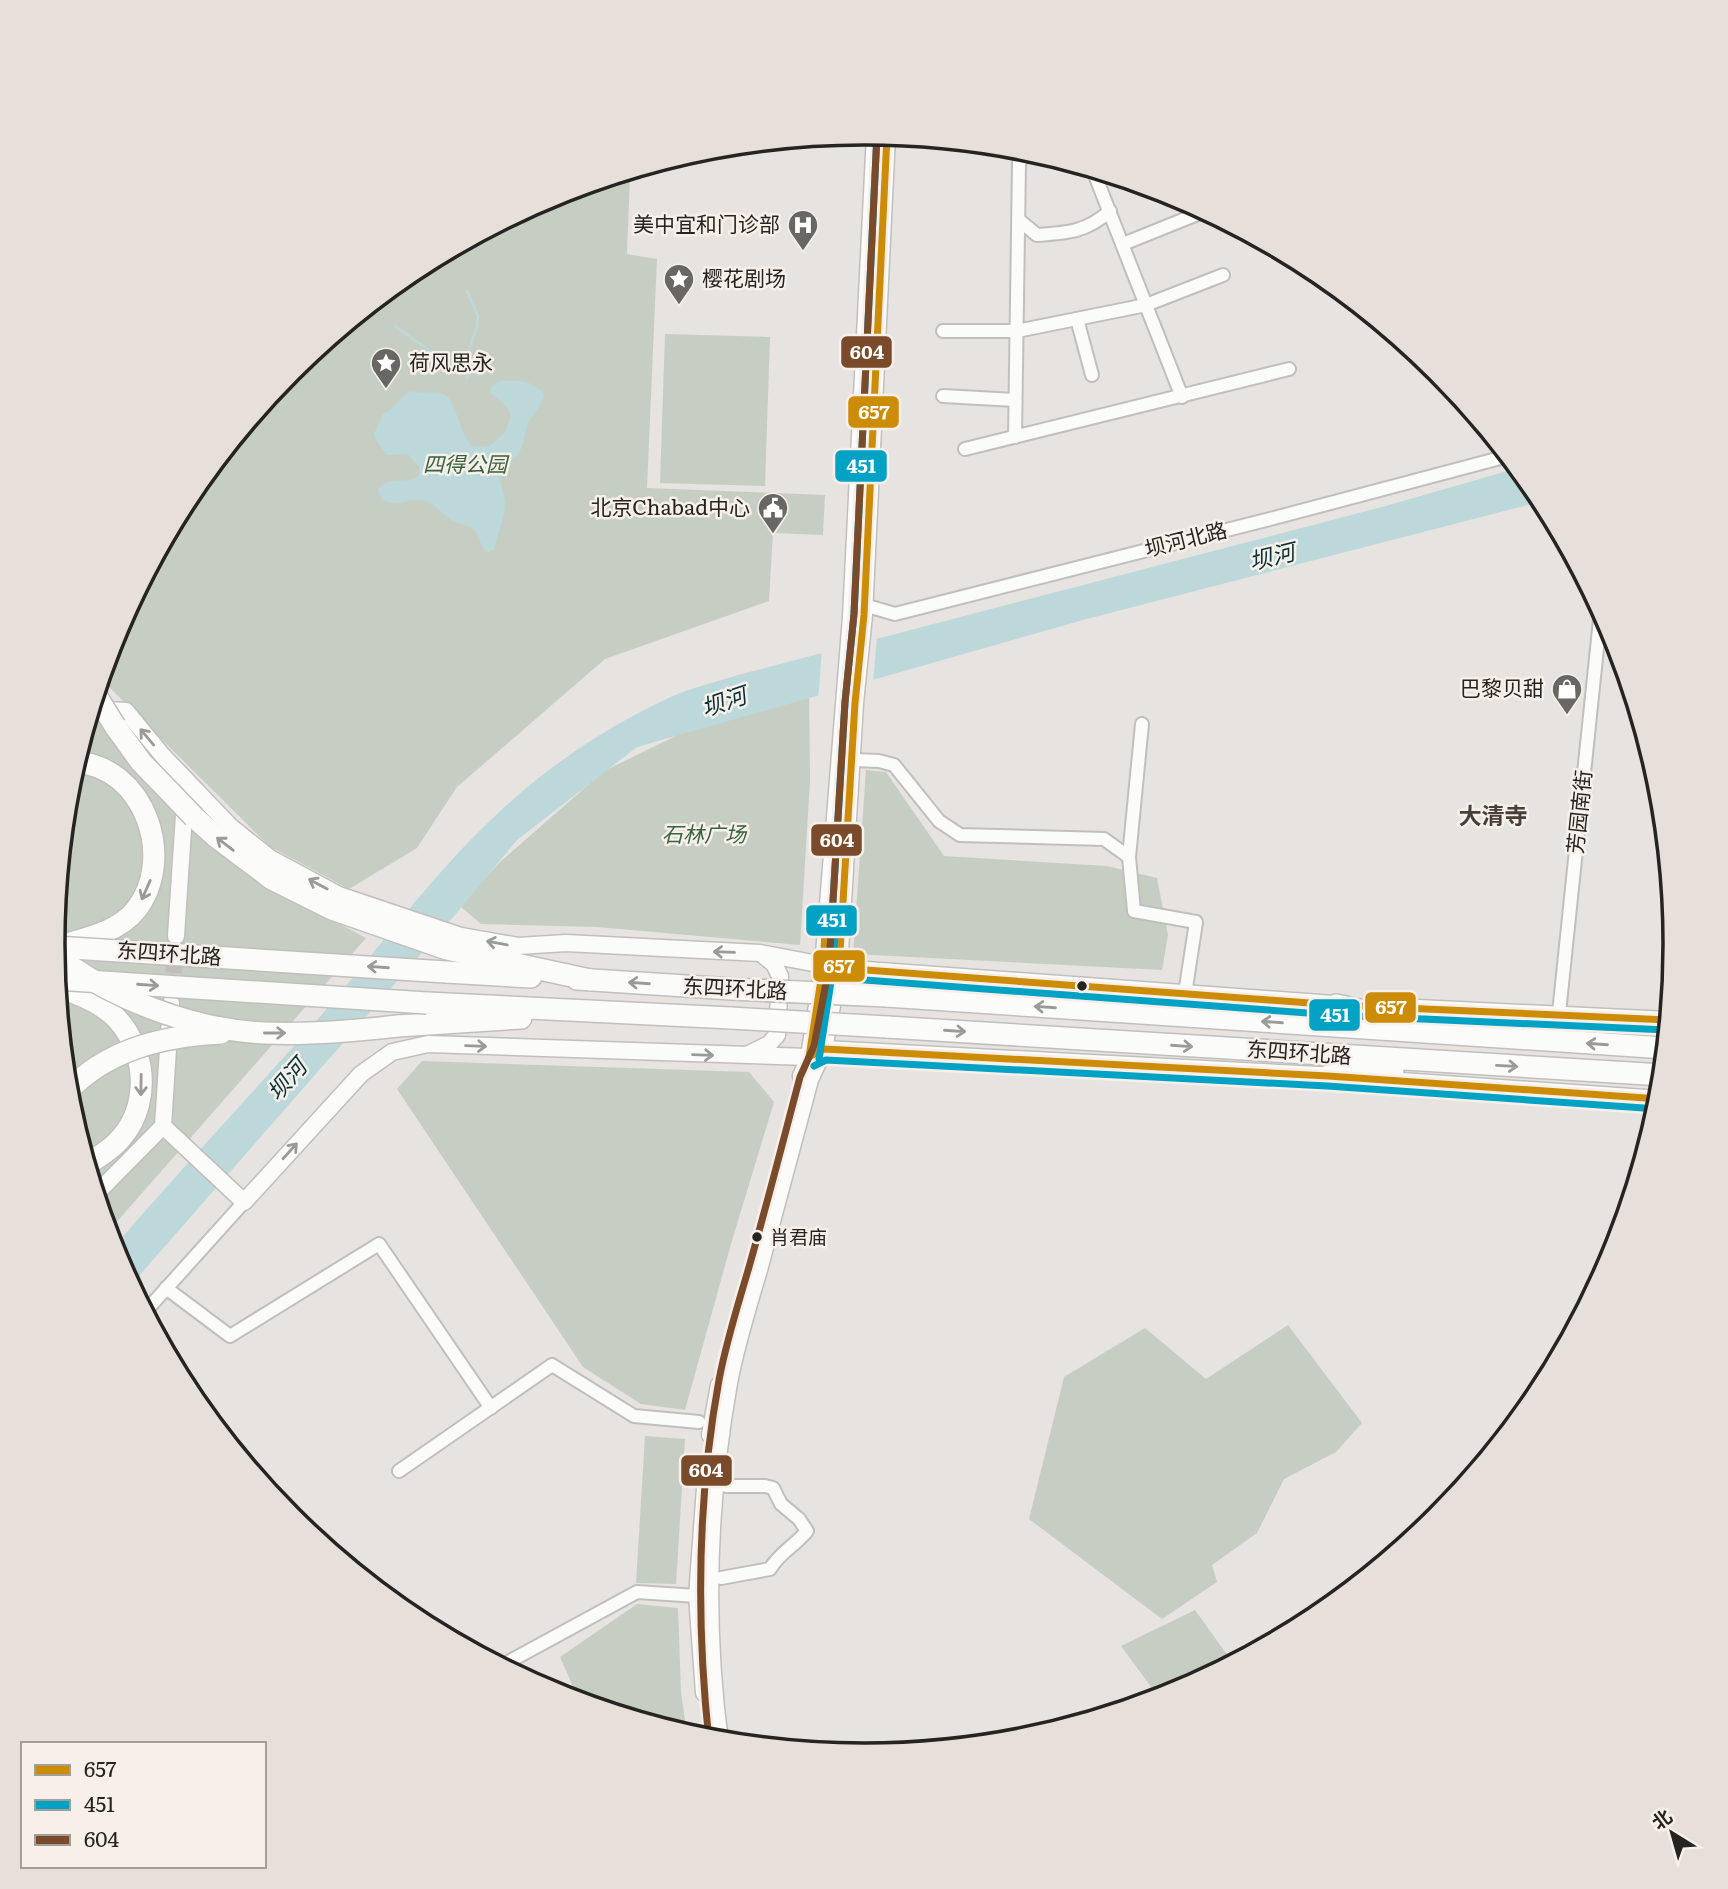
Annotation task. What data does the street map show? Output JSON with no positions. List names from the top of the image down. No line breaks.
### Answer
{"streets":{"highway":["东四环北路"],"street":["坝河北路","芳园南街"]},"crossings":[["芳园南街","东四环北路"]],"districts":["大清寺"],"water":["坝河"],"parks":["四得公园","石林广场"],"places":{"hospital":["美中宜和门诊部"],"place":["樱花剧场","荷风思永"],"public building":["北京Chabad中心"],"shop":["巴黎贝甜"],"other":["肖君庙"]},"lines":["transit line 451","transit line 604","transit line 657"],"legend":["657","451","604"],"north":"top left"}
